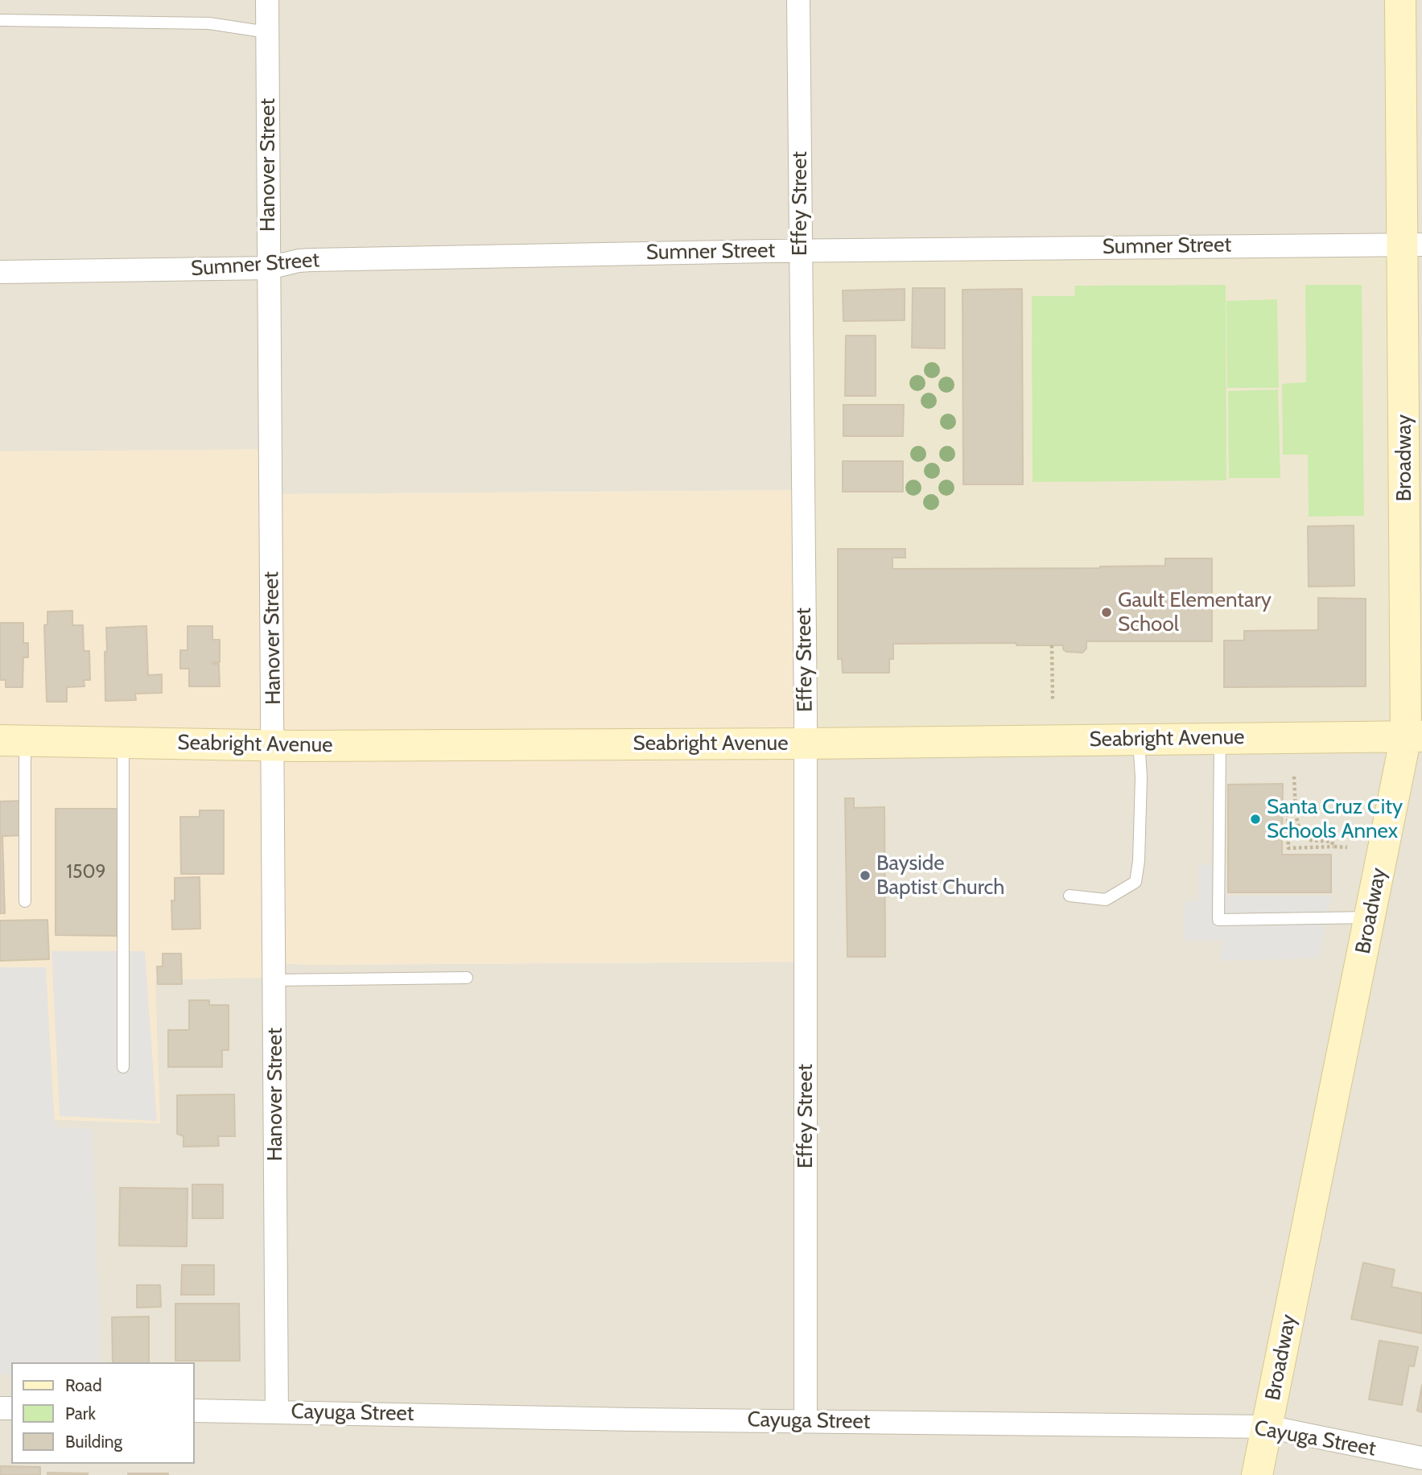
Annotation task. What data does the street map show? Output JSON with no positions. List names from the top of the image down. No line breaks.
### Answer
{"streets":{"main road":["Broadway","Seabright Avenue"],"street":["Hanover Street","Effey Street","Sumner Street","Cayuga Street"]},"crossings":[["Hanover Street","Sumner Street"],["Hanover Street","Seabright Avenue"],["Hanover Street","Cayuga Street"],["Effey Street","Sumner Street"],["Effey Street","Seabright Avenue"],["Effey Street","Cayuga Street"],["Sumner Street","Broadway"],["Broadway","Seabright Avenue"],["Broadway","Cayuga Street"]],"places":["Gault Elementary School","Santa Cruz City Schools Annex","Bayside Baptist Church"],"house_numbers":["1509"],"legend":["Road","Park","Building"]}
